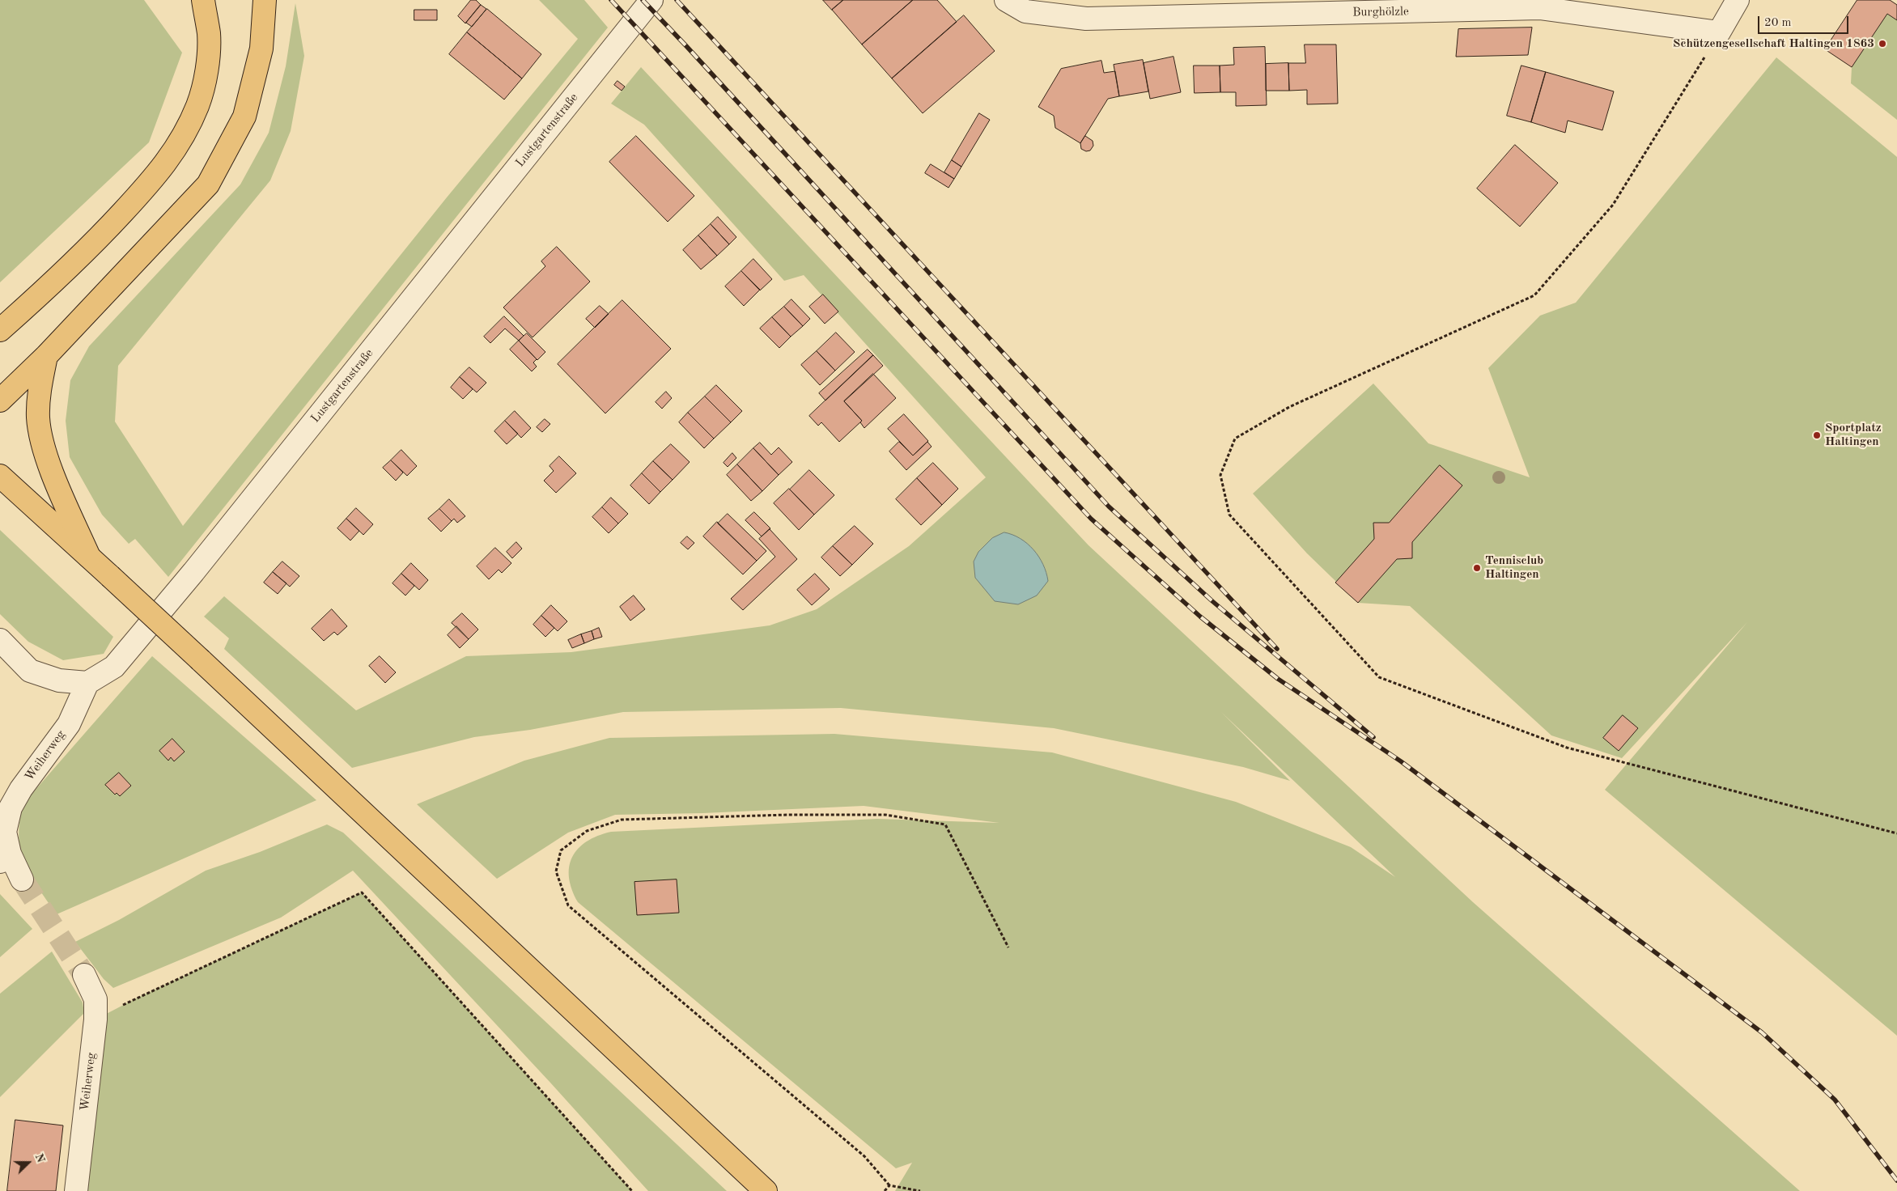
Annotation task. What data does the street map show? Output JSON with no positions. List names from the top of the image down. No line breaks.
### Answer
{"streets":{"street":["Burghölzle","Lustgartenstraße","Weiherweg"]},"crossings":[["Lustgartenstraße","Weiherweg"]],"places":["Schützengesellschaft Haltingen 1863","Sportplatz Haltingen","Tennisclub Haltingen"],"scale_bar":"20 m","north":"right"}
